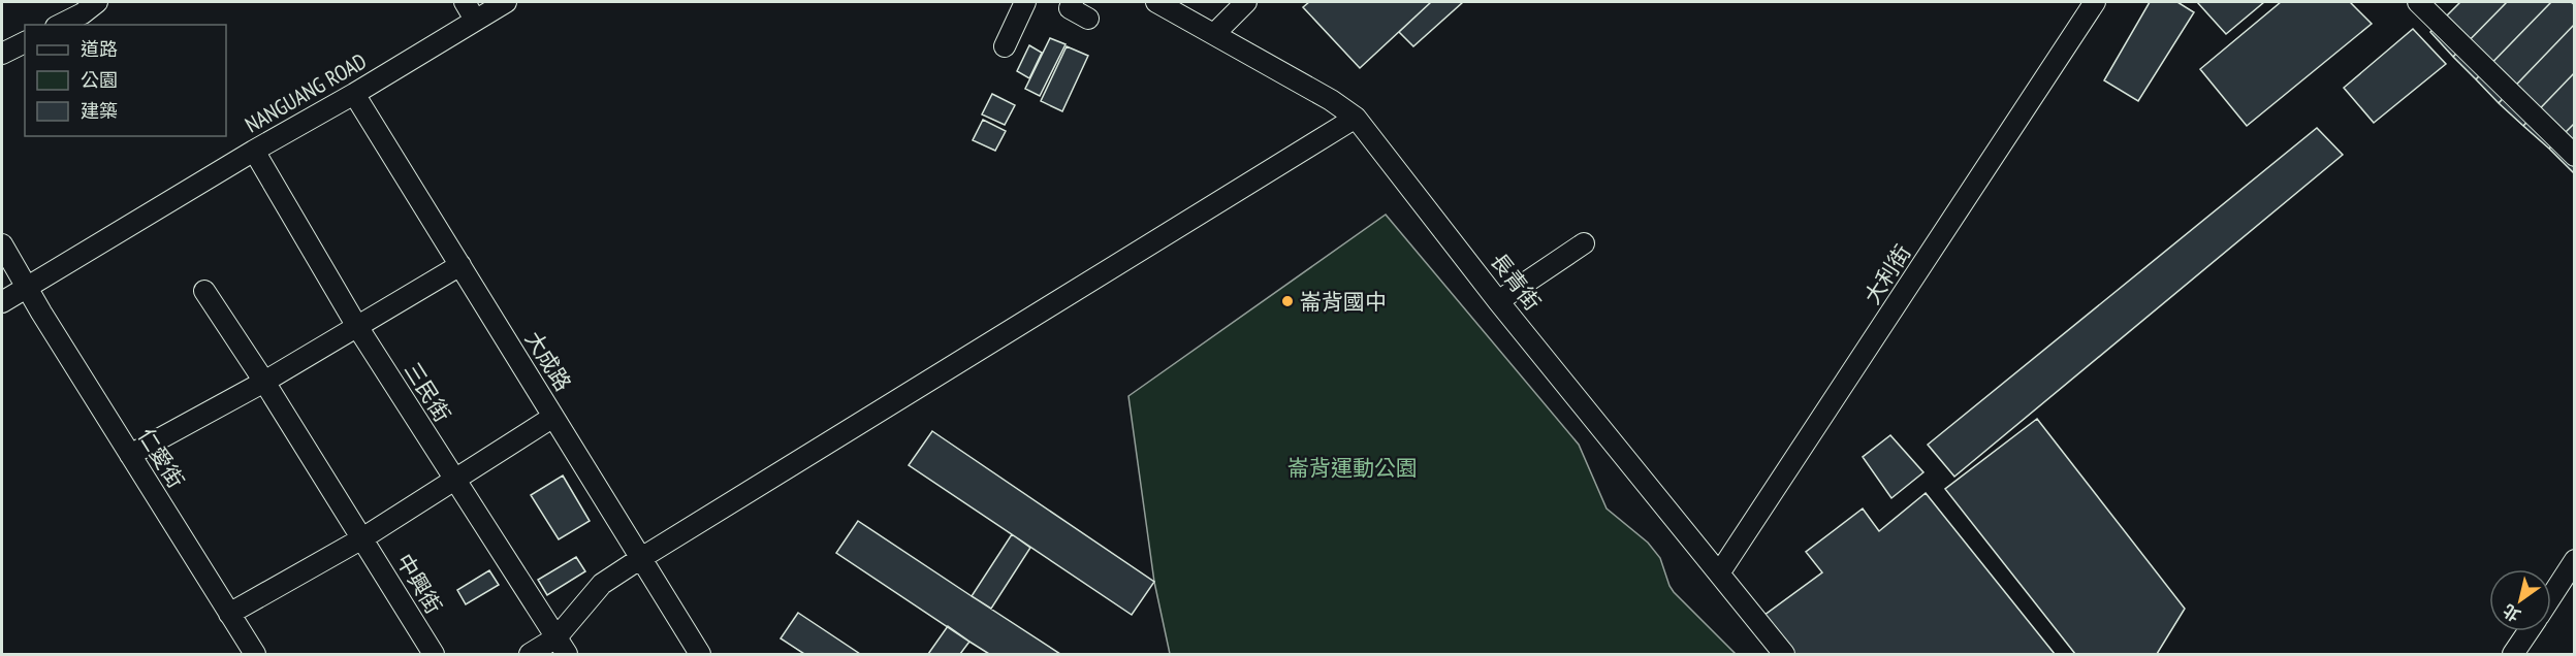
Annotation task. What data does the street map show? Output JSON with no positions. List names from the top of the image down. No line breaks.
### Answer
{"streets":{"street":["NANGUANG ROAD","大利街","長青街","大成路","三民街","仁愛街","中興街"]},"crossings":[["NANGUANG ROAD","大成路"],["NANGUANG ROAD","三民街"],["NANGUANG ROAD","仁愛街"],["大利街","長青街"]],"parks":["崙背運動公園"],"places":["崙背國中"],"legend":["道路","公園","建築"],"north":"bottom left"}
